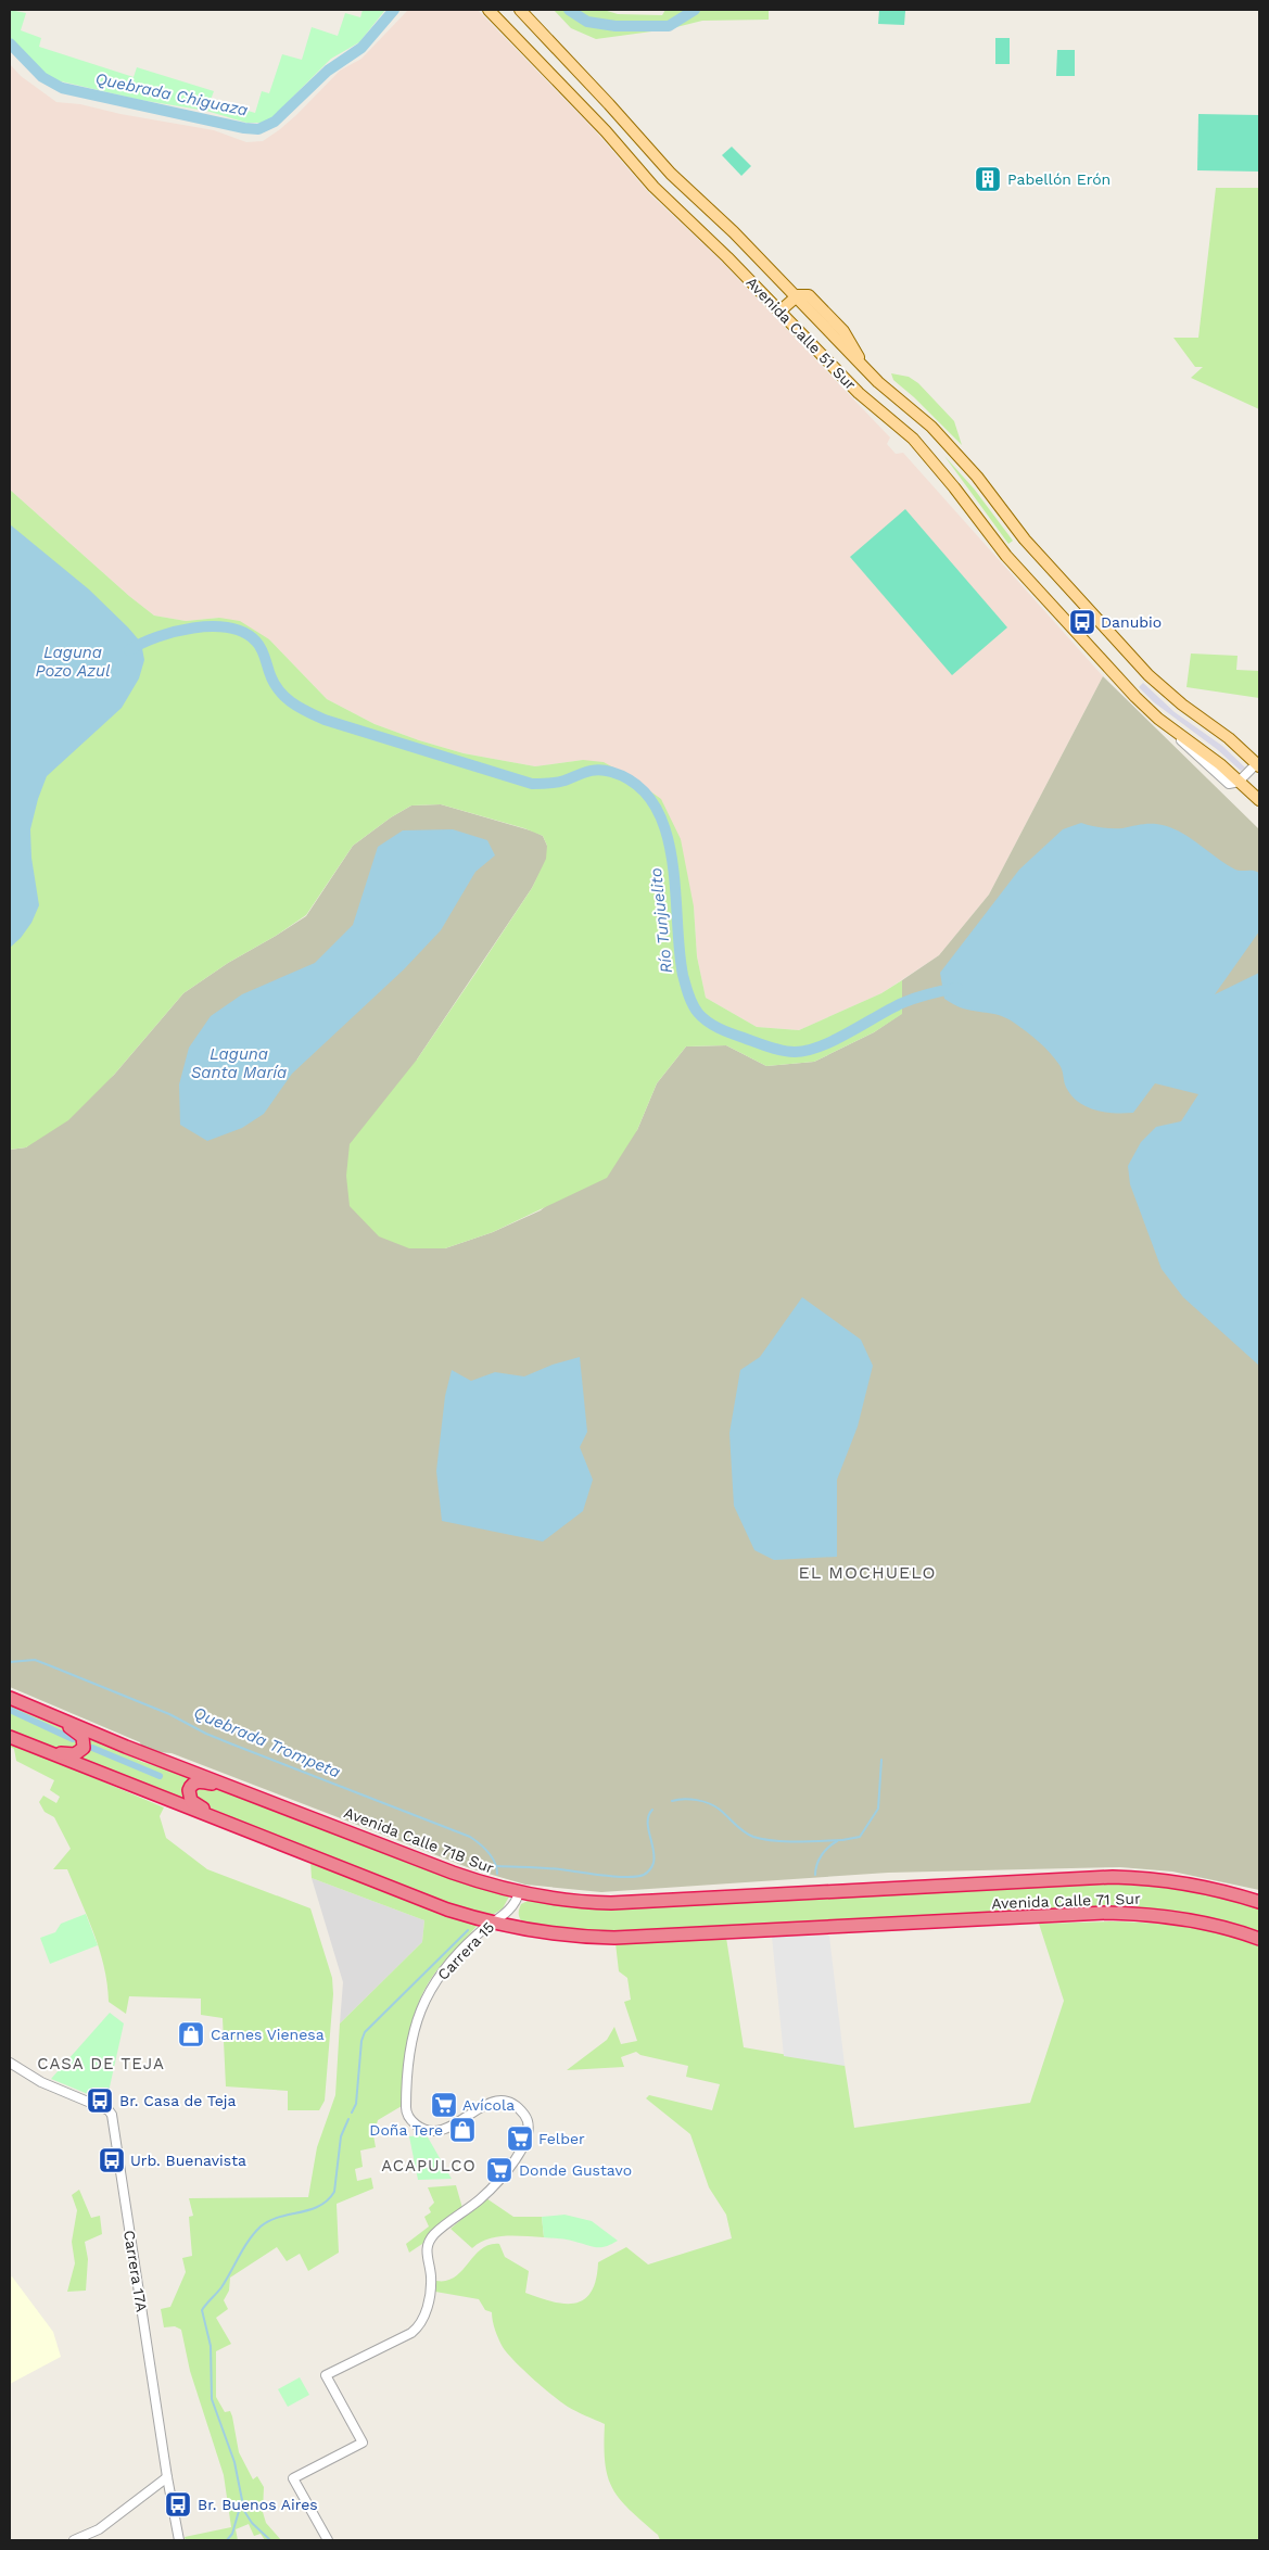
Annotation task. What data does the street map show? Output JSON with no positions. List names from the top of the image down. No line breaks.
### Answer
{"streets":{"highway":["Avenida Calle 71B Sur","Avenida Calle 71 Sur"],"main road":["Avenida Calle 51 Sur"],"street":["Carrera 15","Carrera 17A"]},"crossings":[["Avenida Calle 71B Sur","Avenida Calle 71 Sur"],["Avenida Calle 71B Sur","Carrera 15"],["Avenida Calle 71 Sur","Carrera 15"]],"districts":["EL MOCHUELO","CASA DE TEJA","ACAPULCO"],"water":["Quebrada Chiguaza","Laguna Pozo Azul","Río Tunjuelito","Laguna Santa María","Quebrada Trompeta"],"places":{"building":["Pabellón Erón"],"bus stop":["Danubio","Br. Casa de Teja","Urb. Buenavista","Br. Buenos Aires"],"shop":["Carnes Vienesa","Doña Tere"],"supermarket":["Avícola","Felber","Donde Gustavo"]}}
